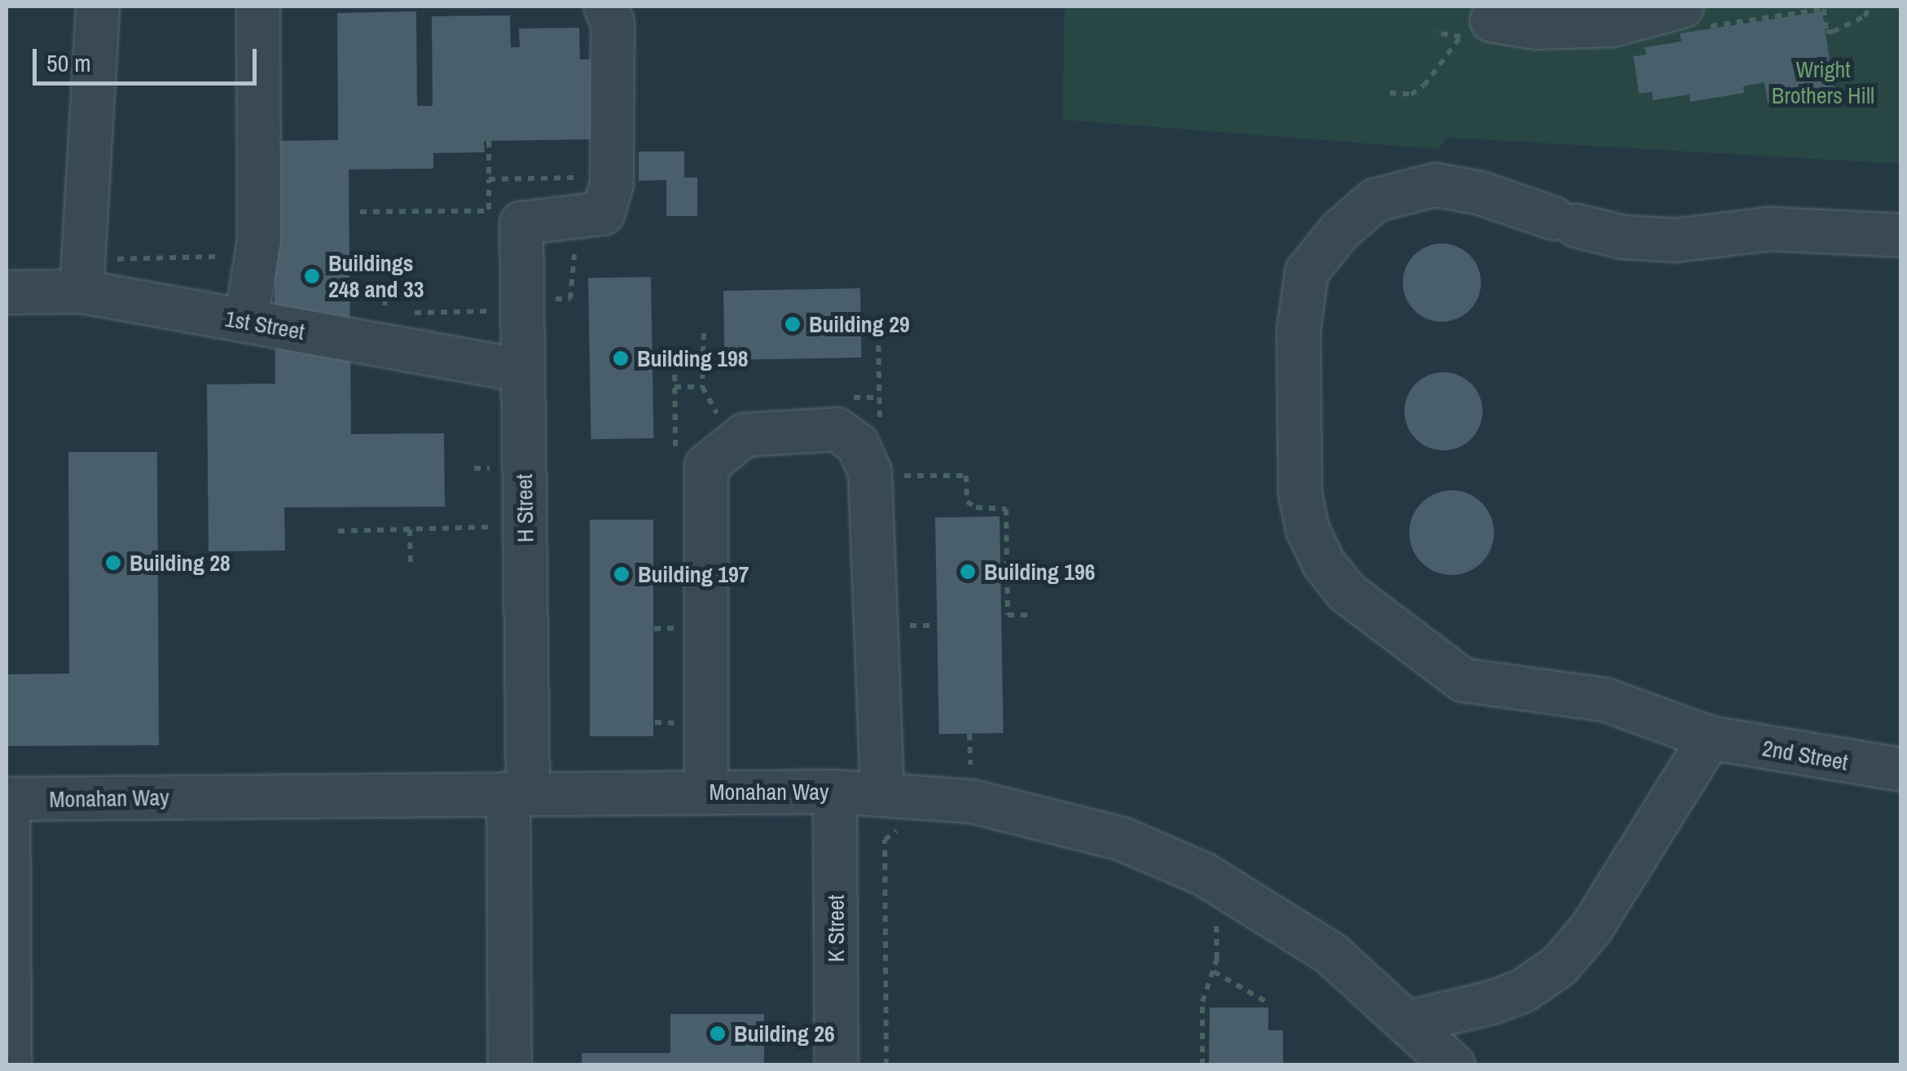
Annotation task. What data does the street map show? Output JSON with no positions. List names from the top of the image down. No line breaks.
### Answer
{"streets":{"street":["1st Street","H Street","2nd Street","Monahan Way","K Street"]},"crossings":[["1st Street","H Street"],["H Street","Monahan Way"],["Monahan Way","K Street"]],"parks":["Wright Brothers Hill"],"places":["Buildings 248 and 33","Building 29","Building 198","Building 28","Building 196","Building 197","Building 26"],"scale_bar":"50 m"}
